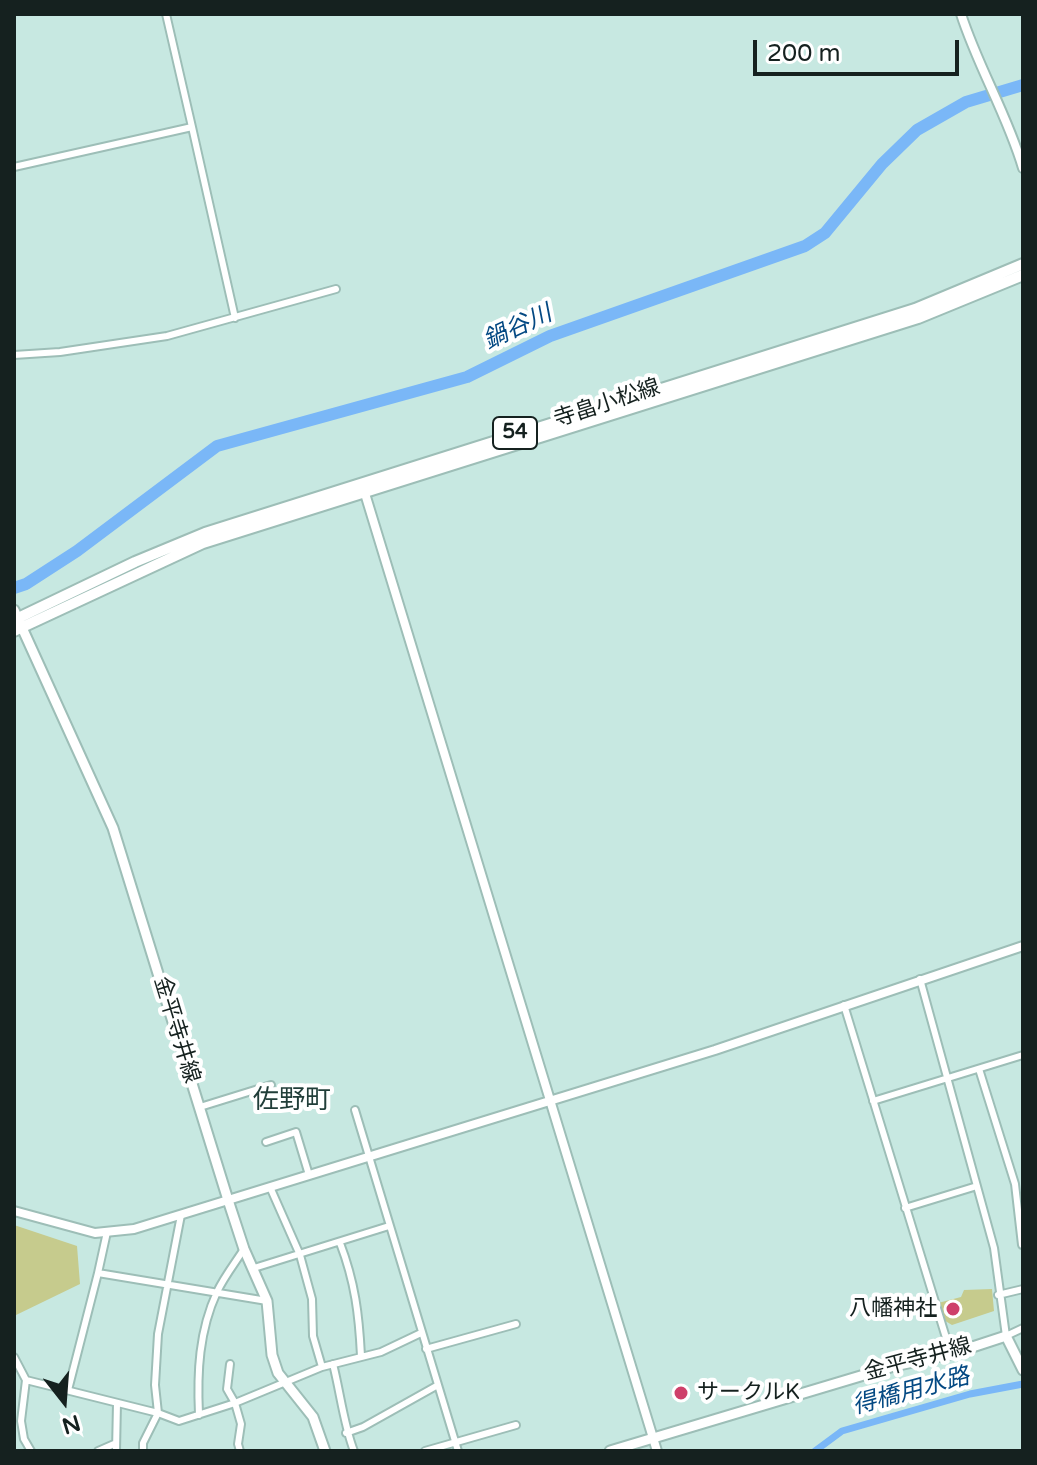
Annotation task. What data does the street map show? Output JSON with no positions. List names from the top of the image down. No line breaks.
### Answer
{"streets":{"main road":["寺畠小松線","54","金平寺井線"]},"crossings":[["寺畠小松線","金平寺井線"]],"districts":["佐野町"],"water":["鍋谷川","得橋用水路"],"places":["八幡神社","サークルK"],"scale_bar":"200 m","north":"bottom"}
